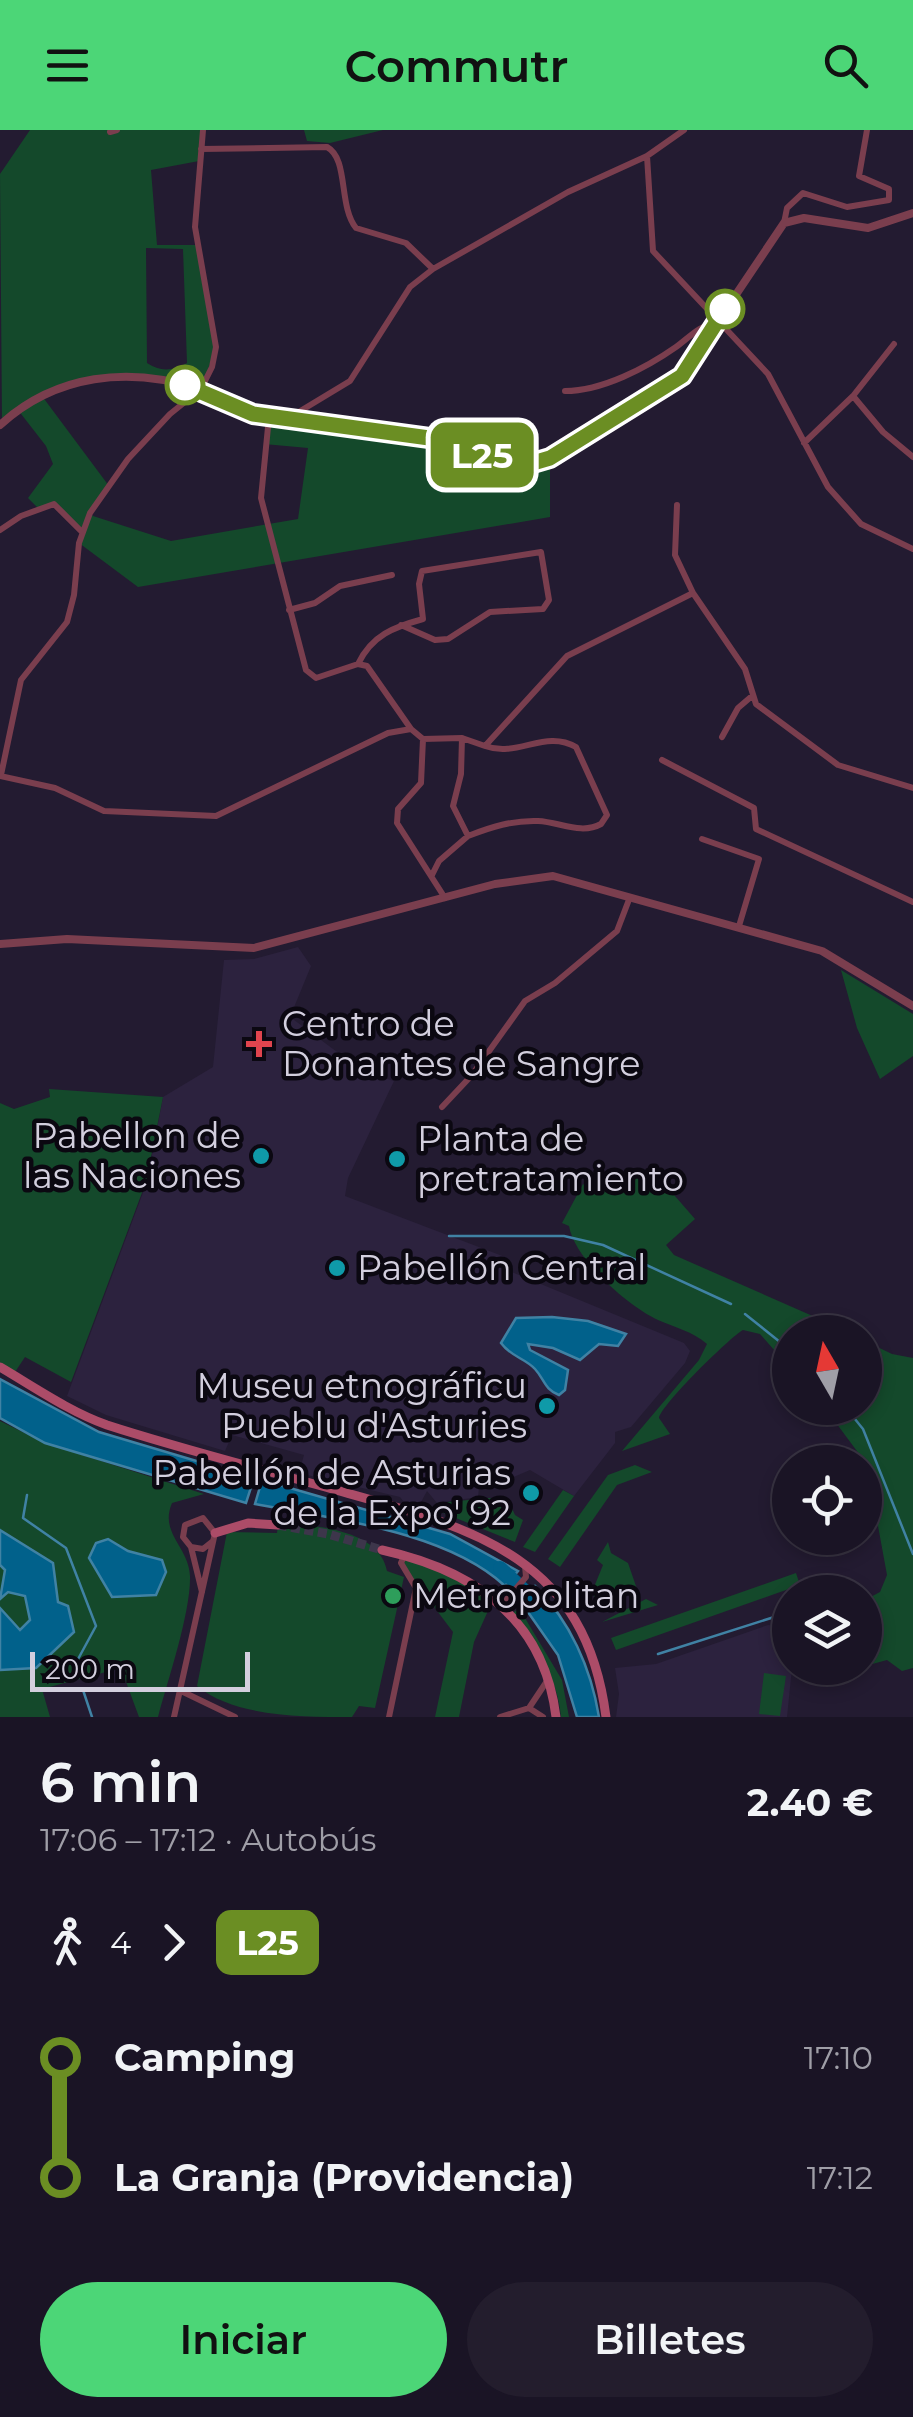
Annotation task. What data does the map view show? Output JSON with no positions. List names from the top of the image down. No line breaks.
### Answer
{"places":{"health":["Centro de Donantes de Sangre"],"other":["Pabellon de las Naciones","Planta de pretratamiento","Pabellón Central","Museu etnográficu Pueblu d'Asturies","Pabellón de Asturias de la Expo' 92","Metropolitan"]},"lines":["bus line L25"],"scale_bar":"200 m","north":"top","page":{"header":"Commutr","on_map":"L25","scale":"200 m","heading":["6 min","17:06 – 17:12 · Autobús","2.40 €"],"legs":["4","L25"],"list":[{"name":"Camping","value":"17:10"},{"name":"La Granja (Providencia)","value":"17:12"}],"buttons":["Iniciar","Billetes"]}}
